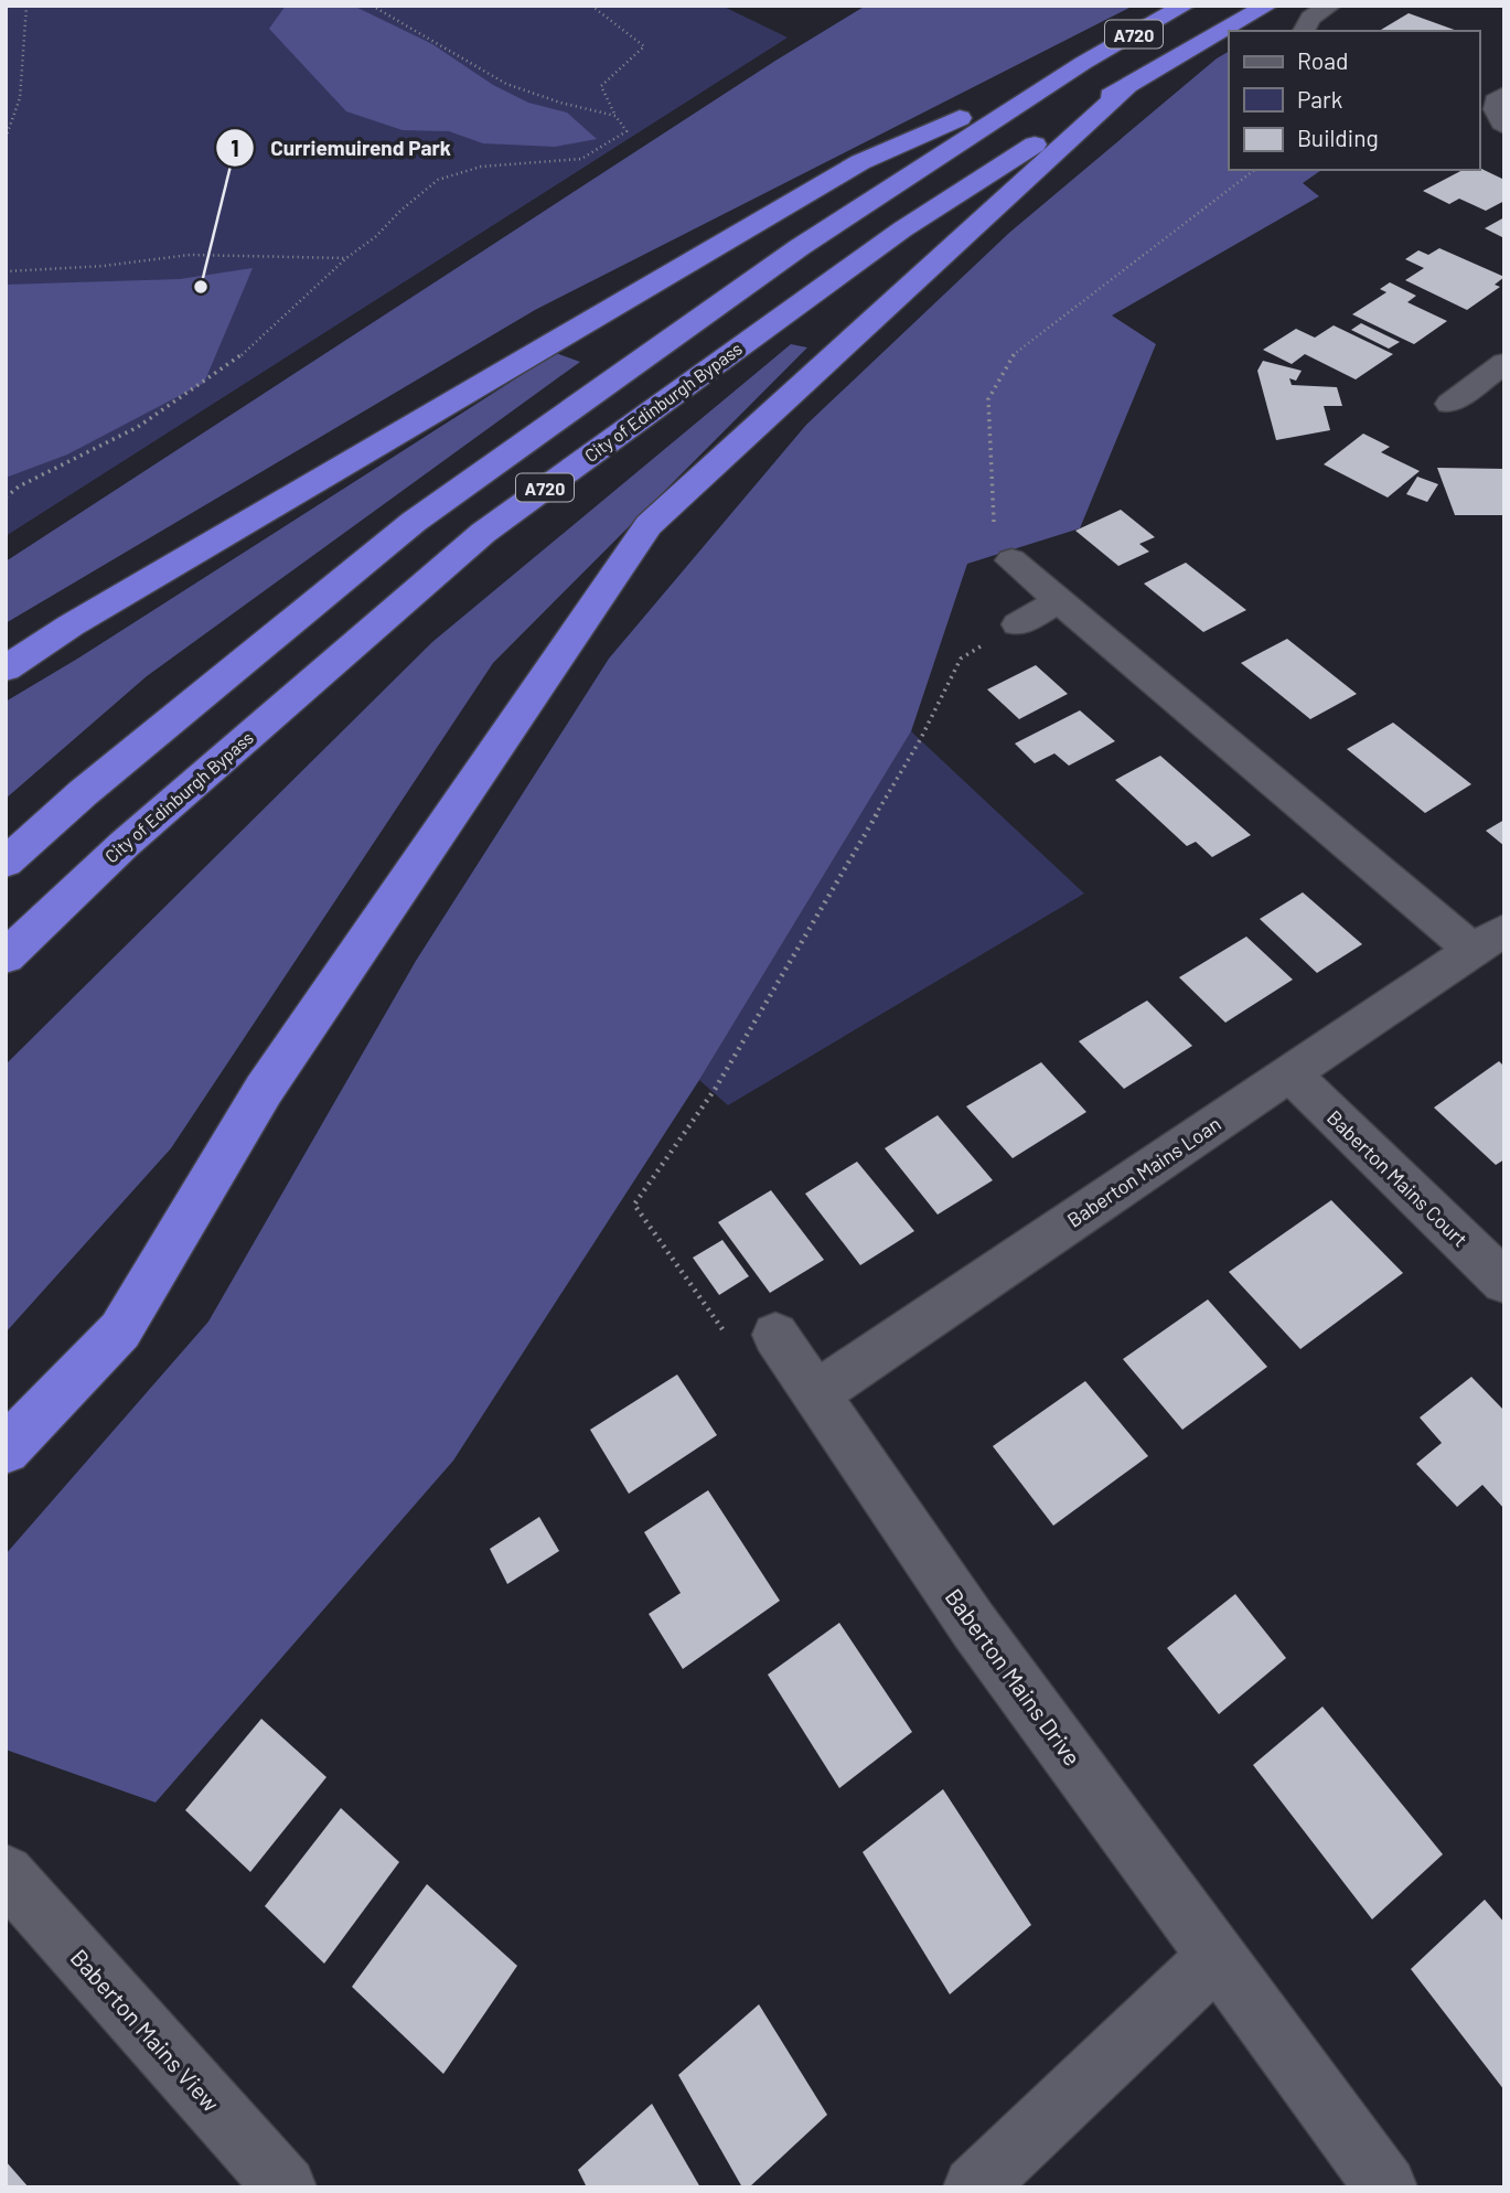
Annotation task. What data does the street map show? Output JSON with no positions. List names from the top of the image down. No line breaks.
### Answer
{"streets":{"highway":["A720","City of Edinburgh Bypass"],"street":["Baberton Mains Loan","Baberton Mains Court","Baberton Mains Drive","Baberton Mains View"]},"crossings":[["Baberton Mains Loan","Baberton Mains Court"],["Baberton Mains Loan","Baberton Mains Drive"]],"places":["Curriemuirend Park"],"legend":["Road","Park","Building"]}
